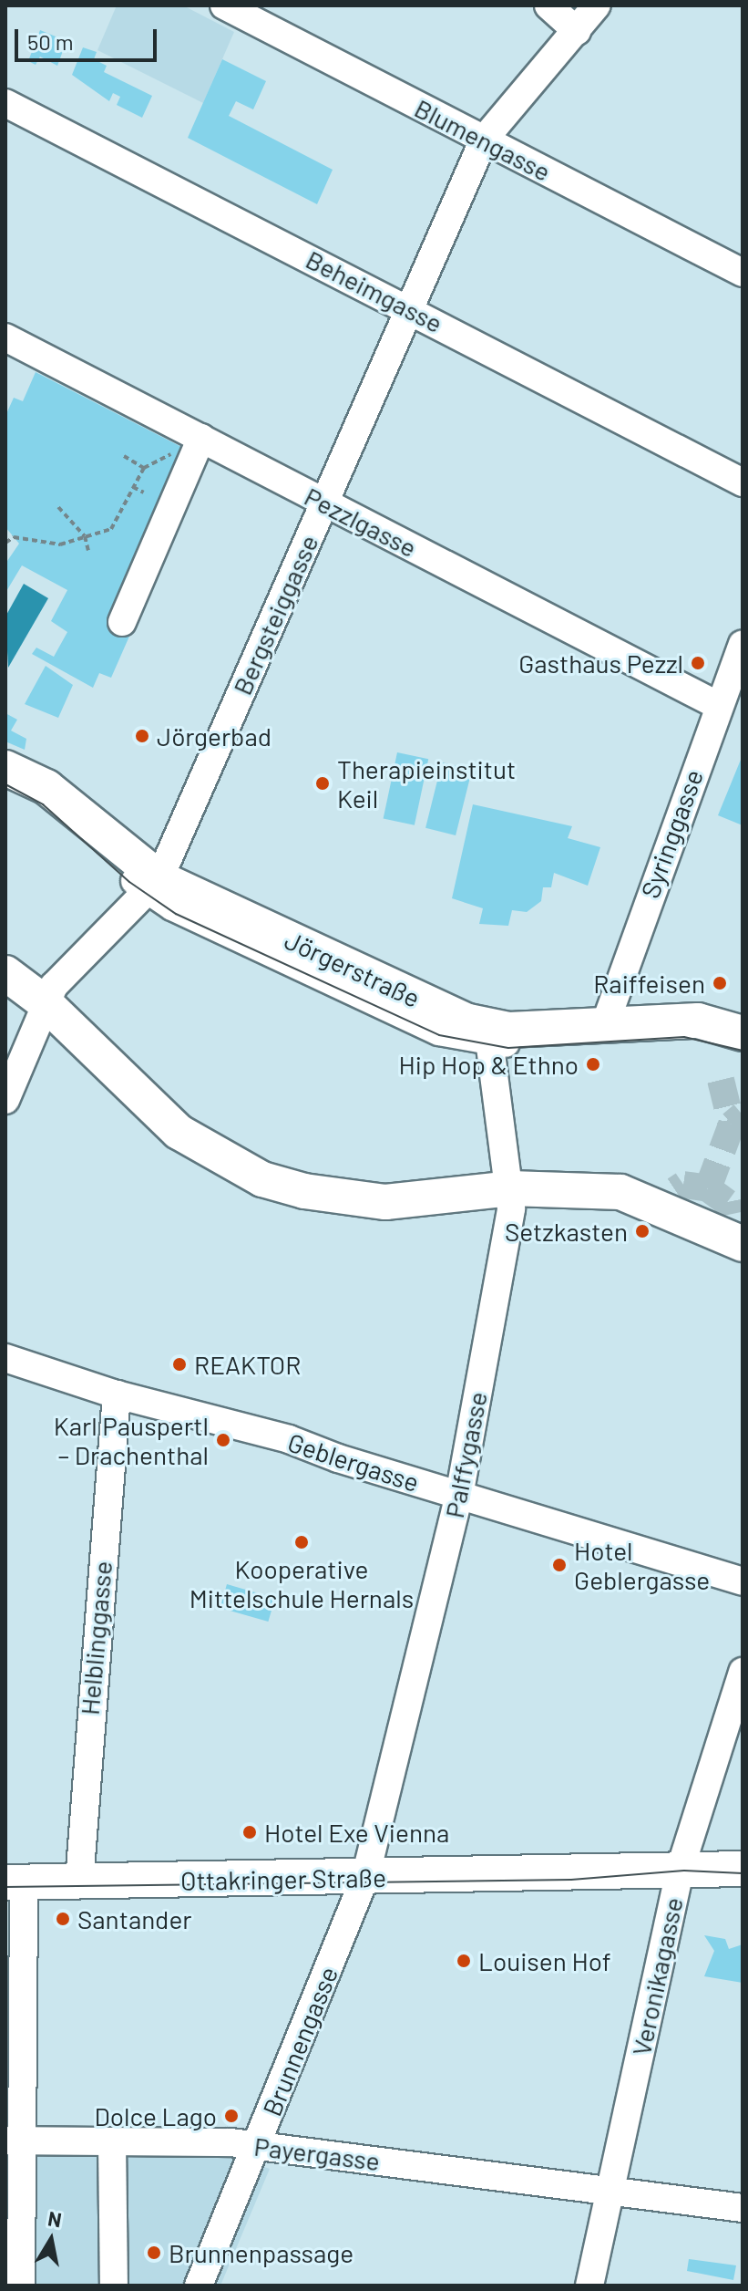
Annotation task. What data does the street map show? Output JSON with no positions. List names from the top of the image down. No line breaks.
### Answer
{"streets":{"main road":["Jörgerstraße","Ottakringer Straße"],"street":["Blumengasse","Beheimgasse","Pezzlgasse","Bergsteiggasse","Syringgasse","Palffygasse","Geblergasse","Helblinggasse","Veronikagasse","Brunnengasse","Payergasse"]},"crossings":[["Blumengasse","Bergsteiggasse"],["Beheimgasse","Bergsteiggasse"],["Pezzlgasse","Bergsteiggasse"],["Pezzlgasse","Syringgasse"],["Bergsteiggasse","Jörgerstraße"],["Syringgasse","Jörgerstraße"],["Jörgerstraße","Palffygasse"],["Palffygasse","Geblergasse"],["Palffygasse","Ottakringer Straße"],["Palffygasse","Brunnengasse"],["Geblergasse","Helblinggasse"],["Helblinggasse","Ottakringer Straße"],["Ottakringer Straße","Veronikagasse"],["Ottakringer Straße","Brunnengasse"],["Veronikagasse","Payergasse"],["Brunnengasse","Payergasse"]],"places":["Gasthaus Pezzl","Jörgerbad","Therapieinstitut Keil","Raiffeisen","Hip Hop & Ethno","Setzkasten","REAKTOR","Karl Pauspertl – Drachenthal","Kooperative Mittelschule Hernals","Hotel Geblergasse","Hotel Exe Vienna","Santander","Louisen Hof","Dolce Lago","Brunnenpassage"],"scale_bar":"50 m","north":"top"}
